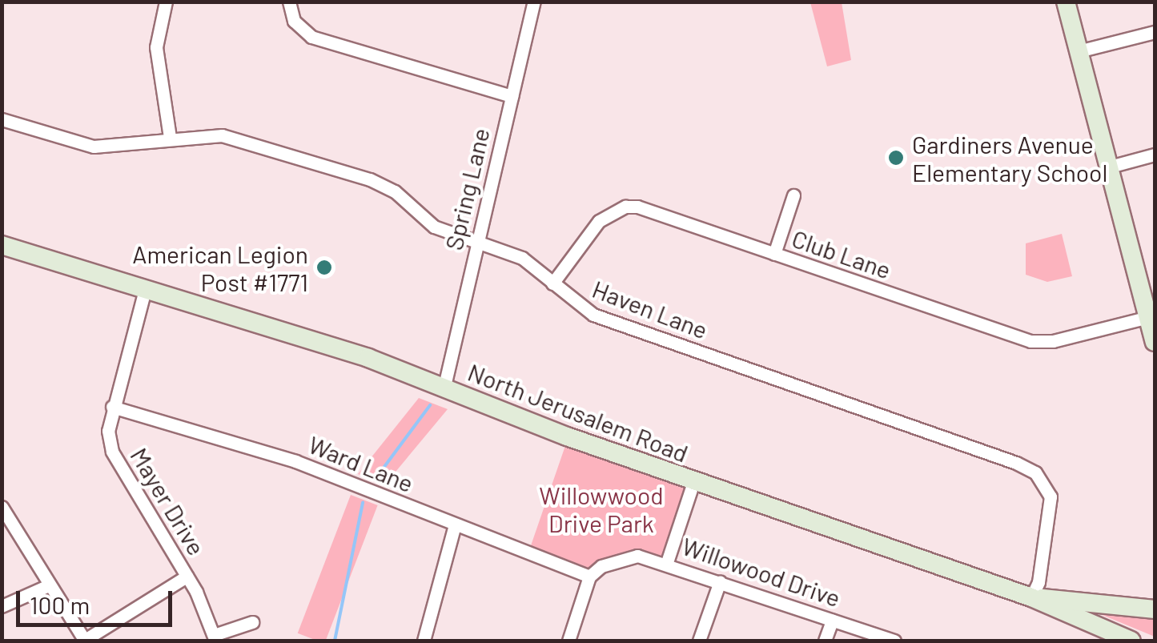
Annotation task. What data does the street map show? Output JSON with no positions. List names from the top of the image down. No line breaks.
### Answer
{"streets":{"main road":["North Jerusalem Road"],"street":["Spring Lane","Club Lane","Haven Lane","Ward Lane","Mayer Drive","Willowood Drive"]},"crossings":[["Spring Lane","Haven Lane"],["Spring Lane","North Jerusalem Road"],["Club Lane","Haven Lane"],["Haven Lane","North Jerusalem Road"],["North Jerusalem Road","Mayer Drive"],["Ward Lane","Mayer Drive"],["Ward Lane","Willowood Drive"]],"parks":["Willowwood Drive Park"],"places":["Gardiners Avenue Elementary School","American Legion Post #1771"],"scale_bar":"100 m"}
